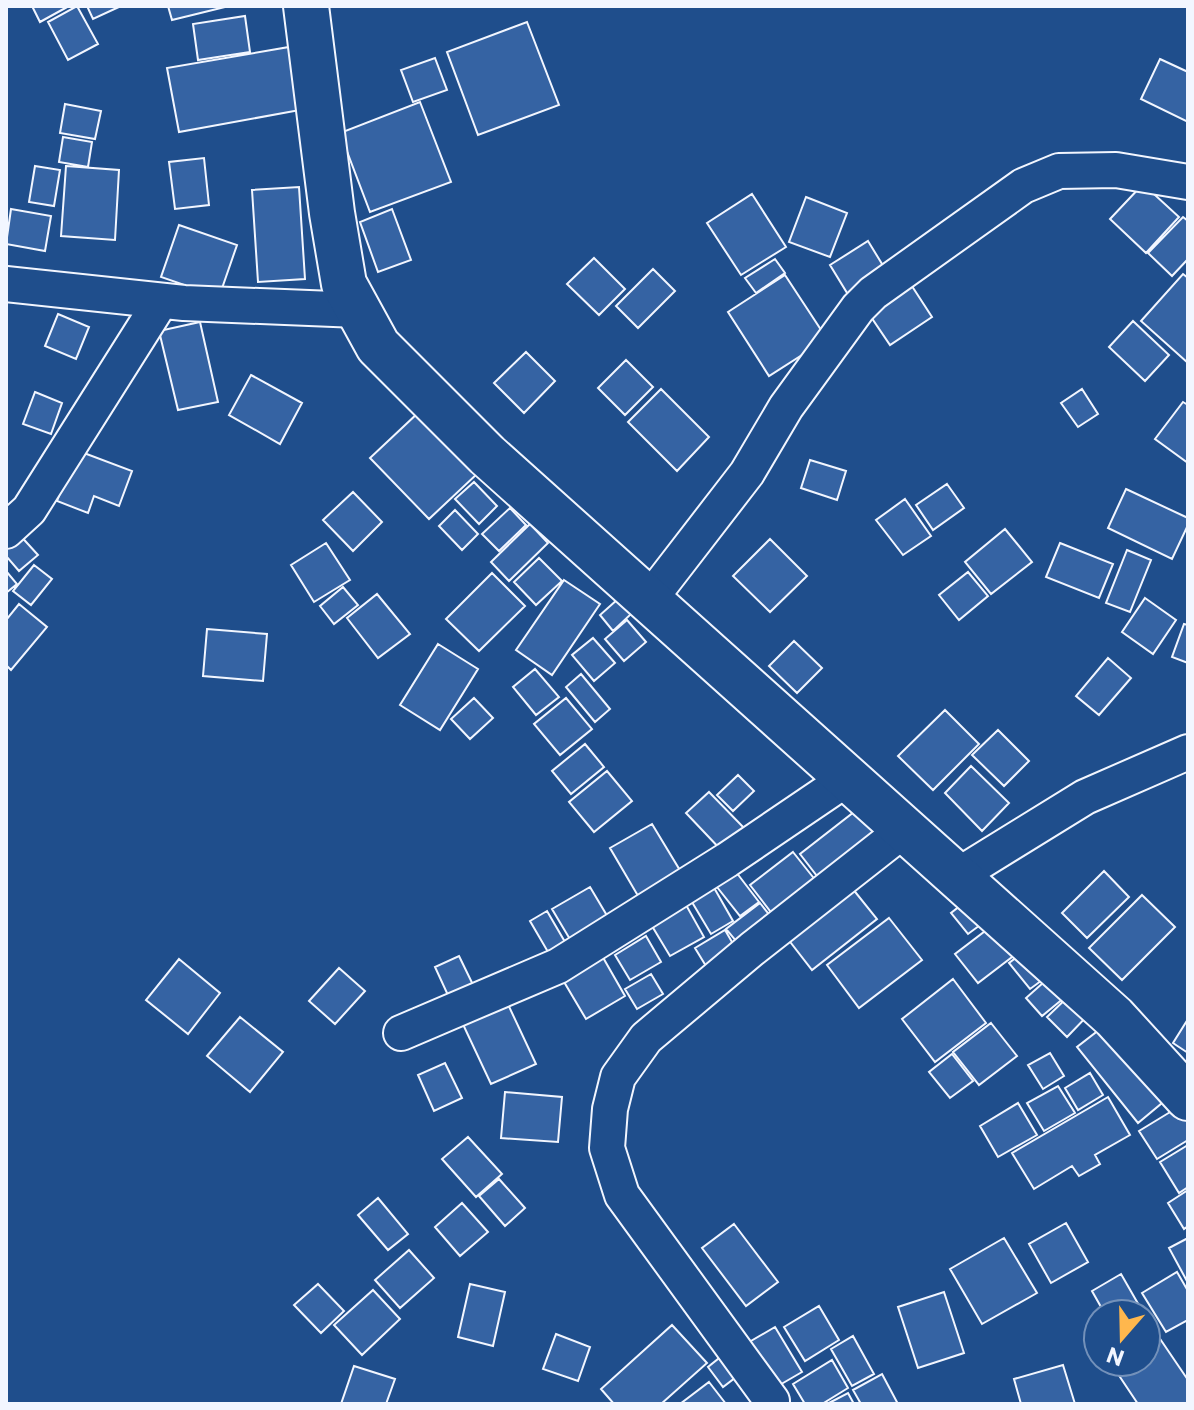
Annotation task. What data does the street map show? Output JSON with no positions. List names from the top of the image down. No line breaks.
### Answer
{"north":"bottom"}
